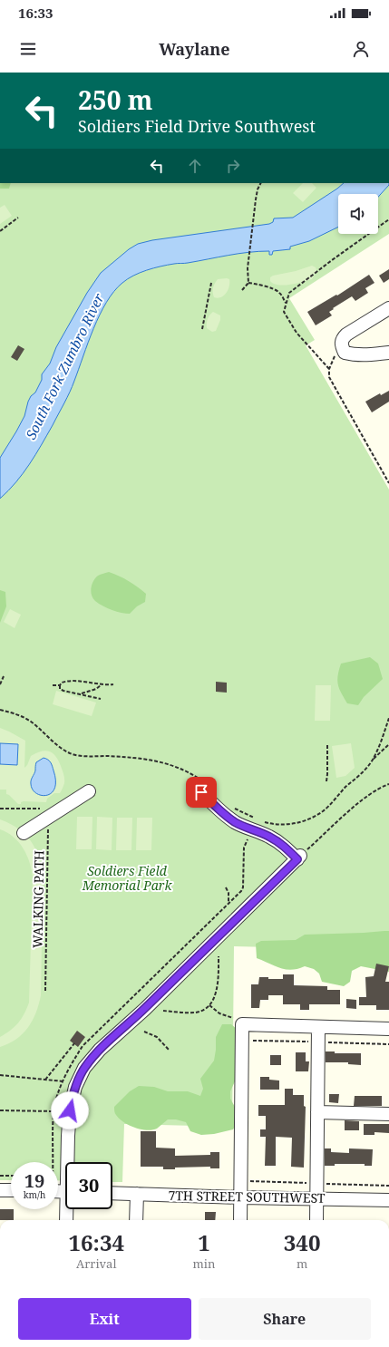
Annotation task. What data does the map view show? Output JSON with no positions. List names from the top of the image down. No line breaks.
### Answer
{"streets":{"street":["7TH STREET SOUTHWEST"],"path":["WALKING PATH"]},"water":["South Fork Zumbro River"],"parks":["Soldiers Field Memorial Park"],"page":{"status":"16:33","header":"Waylane","turn":["250 m","Soldiers Field Drive Southwest"],"speed":"19 km/h","limit":"30","eta":["16:34","Arrival","1","min","340","m"],"buttons":["Exit","Share"]}}
